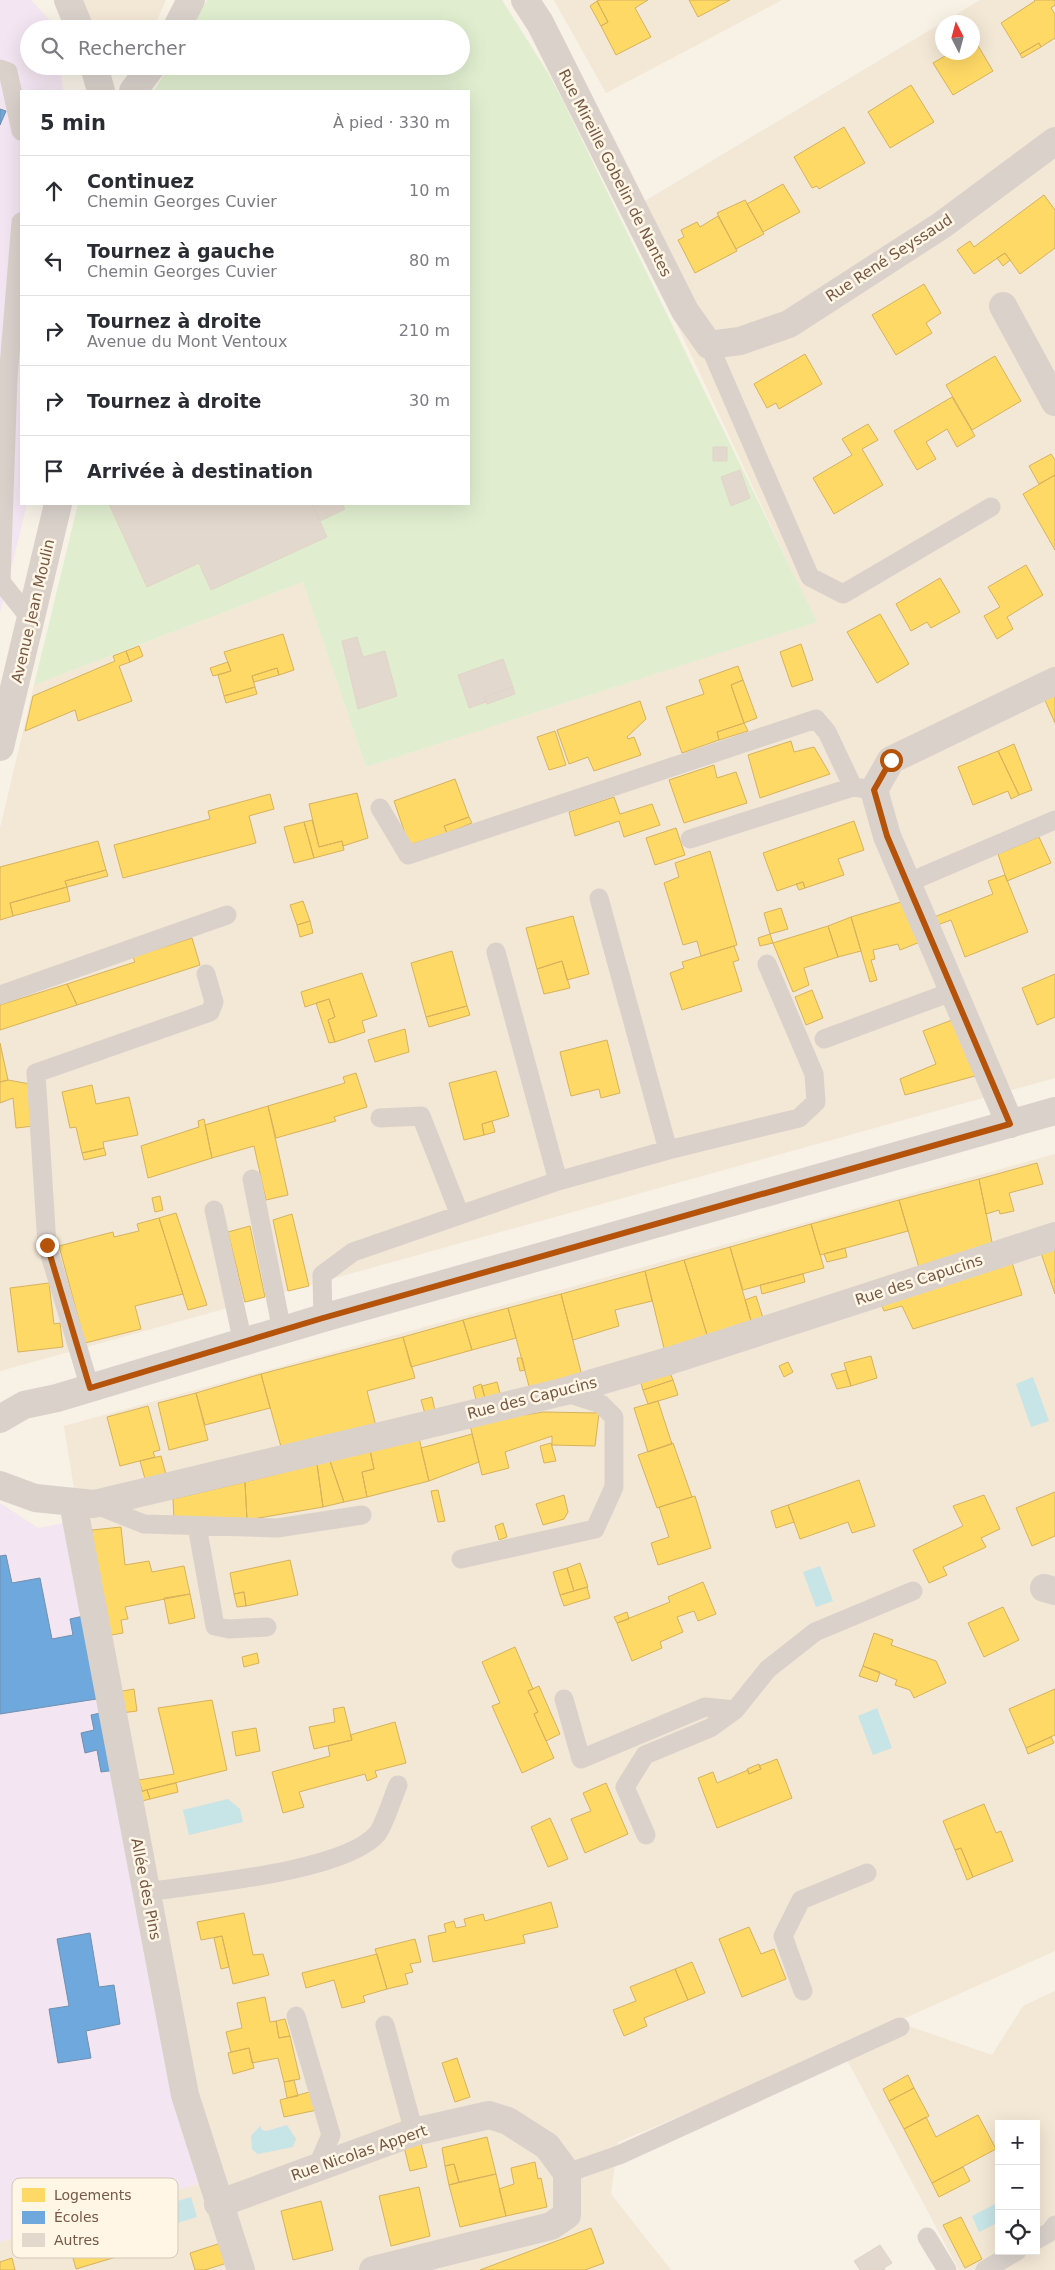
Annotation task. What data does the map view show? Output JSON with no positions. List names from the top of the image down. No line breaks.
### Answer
{"streets":{"street":["Rue Mireille Gobelin de Nantes","Rue René Seyssaud","Avenue Jean Moulin","Rue des Capucins","Allée des Pins","Rue Nicolas Appert"]},"crossings":[["Rue Mireille Gobelin de Nantes","Rue René Seyssaud"],["Rue des Capucins","Allée des Pins"],["Allée des Pins","Rue Nicolas Appert"]],"legend":["Logements","Écoles","Autres"],"north":"top","page":{"search":"Rechercher","heading":["5 min","À pied · 330 m"],"list":[["Continuez","Chemin Georges Cuvier","10 m"],["Tournez à gauche","Chemin Georges Cuvier","80 m"],["Tournez à droite","Avenue du Mont Ventoux","210 m"],["Tournez à droite","30 m"],"Arrivée à destination"],"map_buttons":["+","−"]}}
